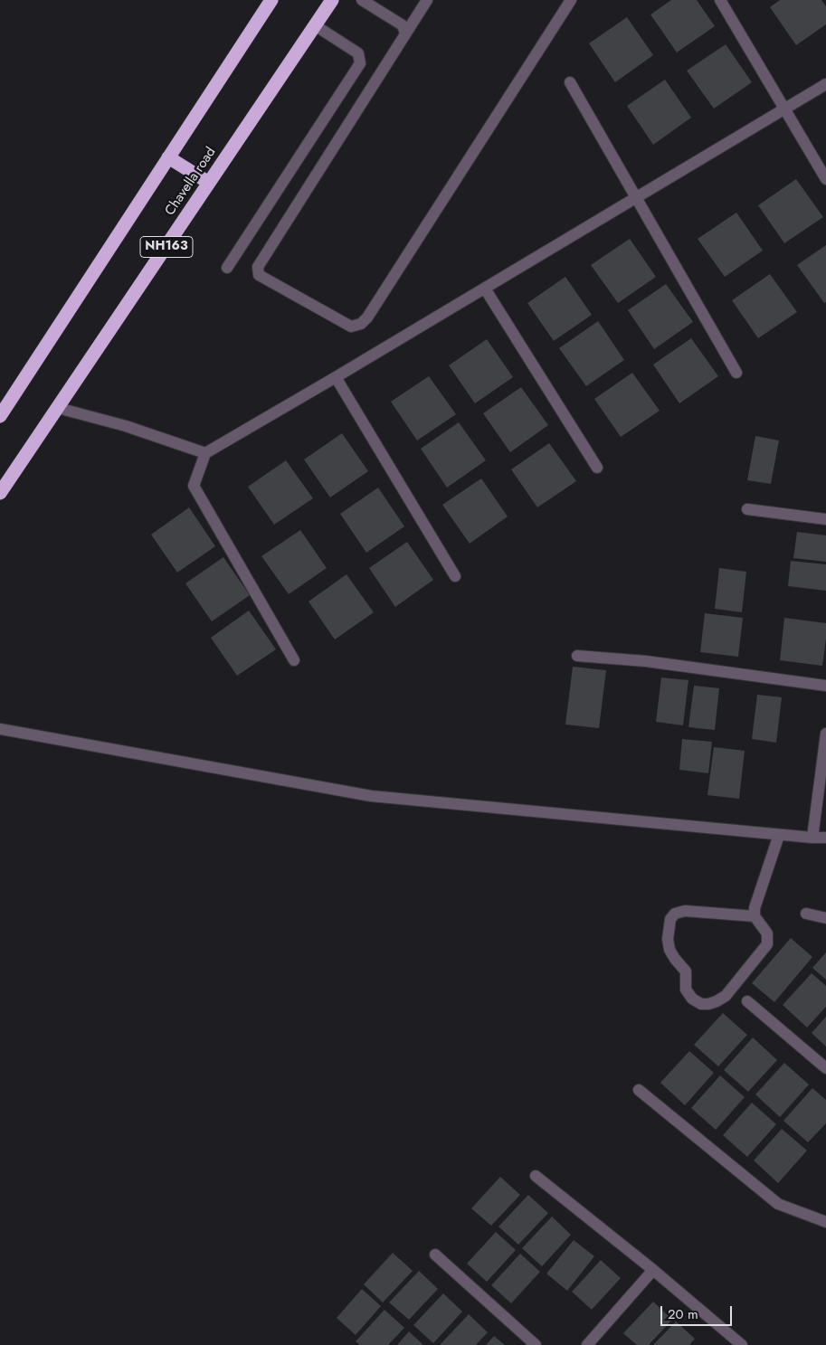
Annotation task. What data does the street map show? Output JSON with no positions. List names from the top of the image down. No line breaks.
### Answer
{"streets":{"highway":["Chavella road","NH163"]},"scale_bar":"20 m"}
